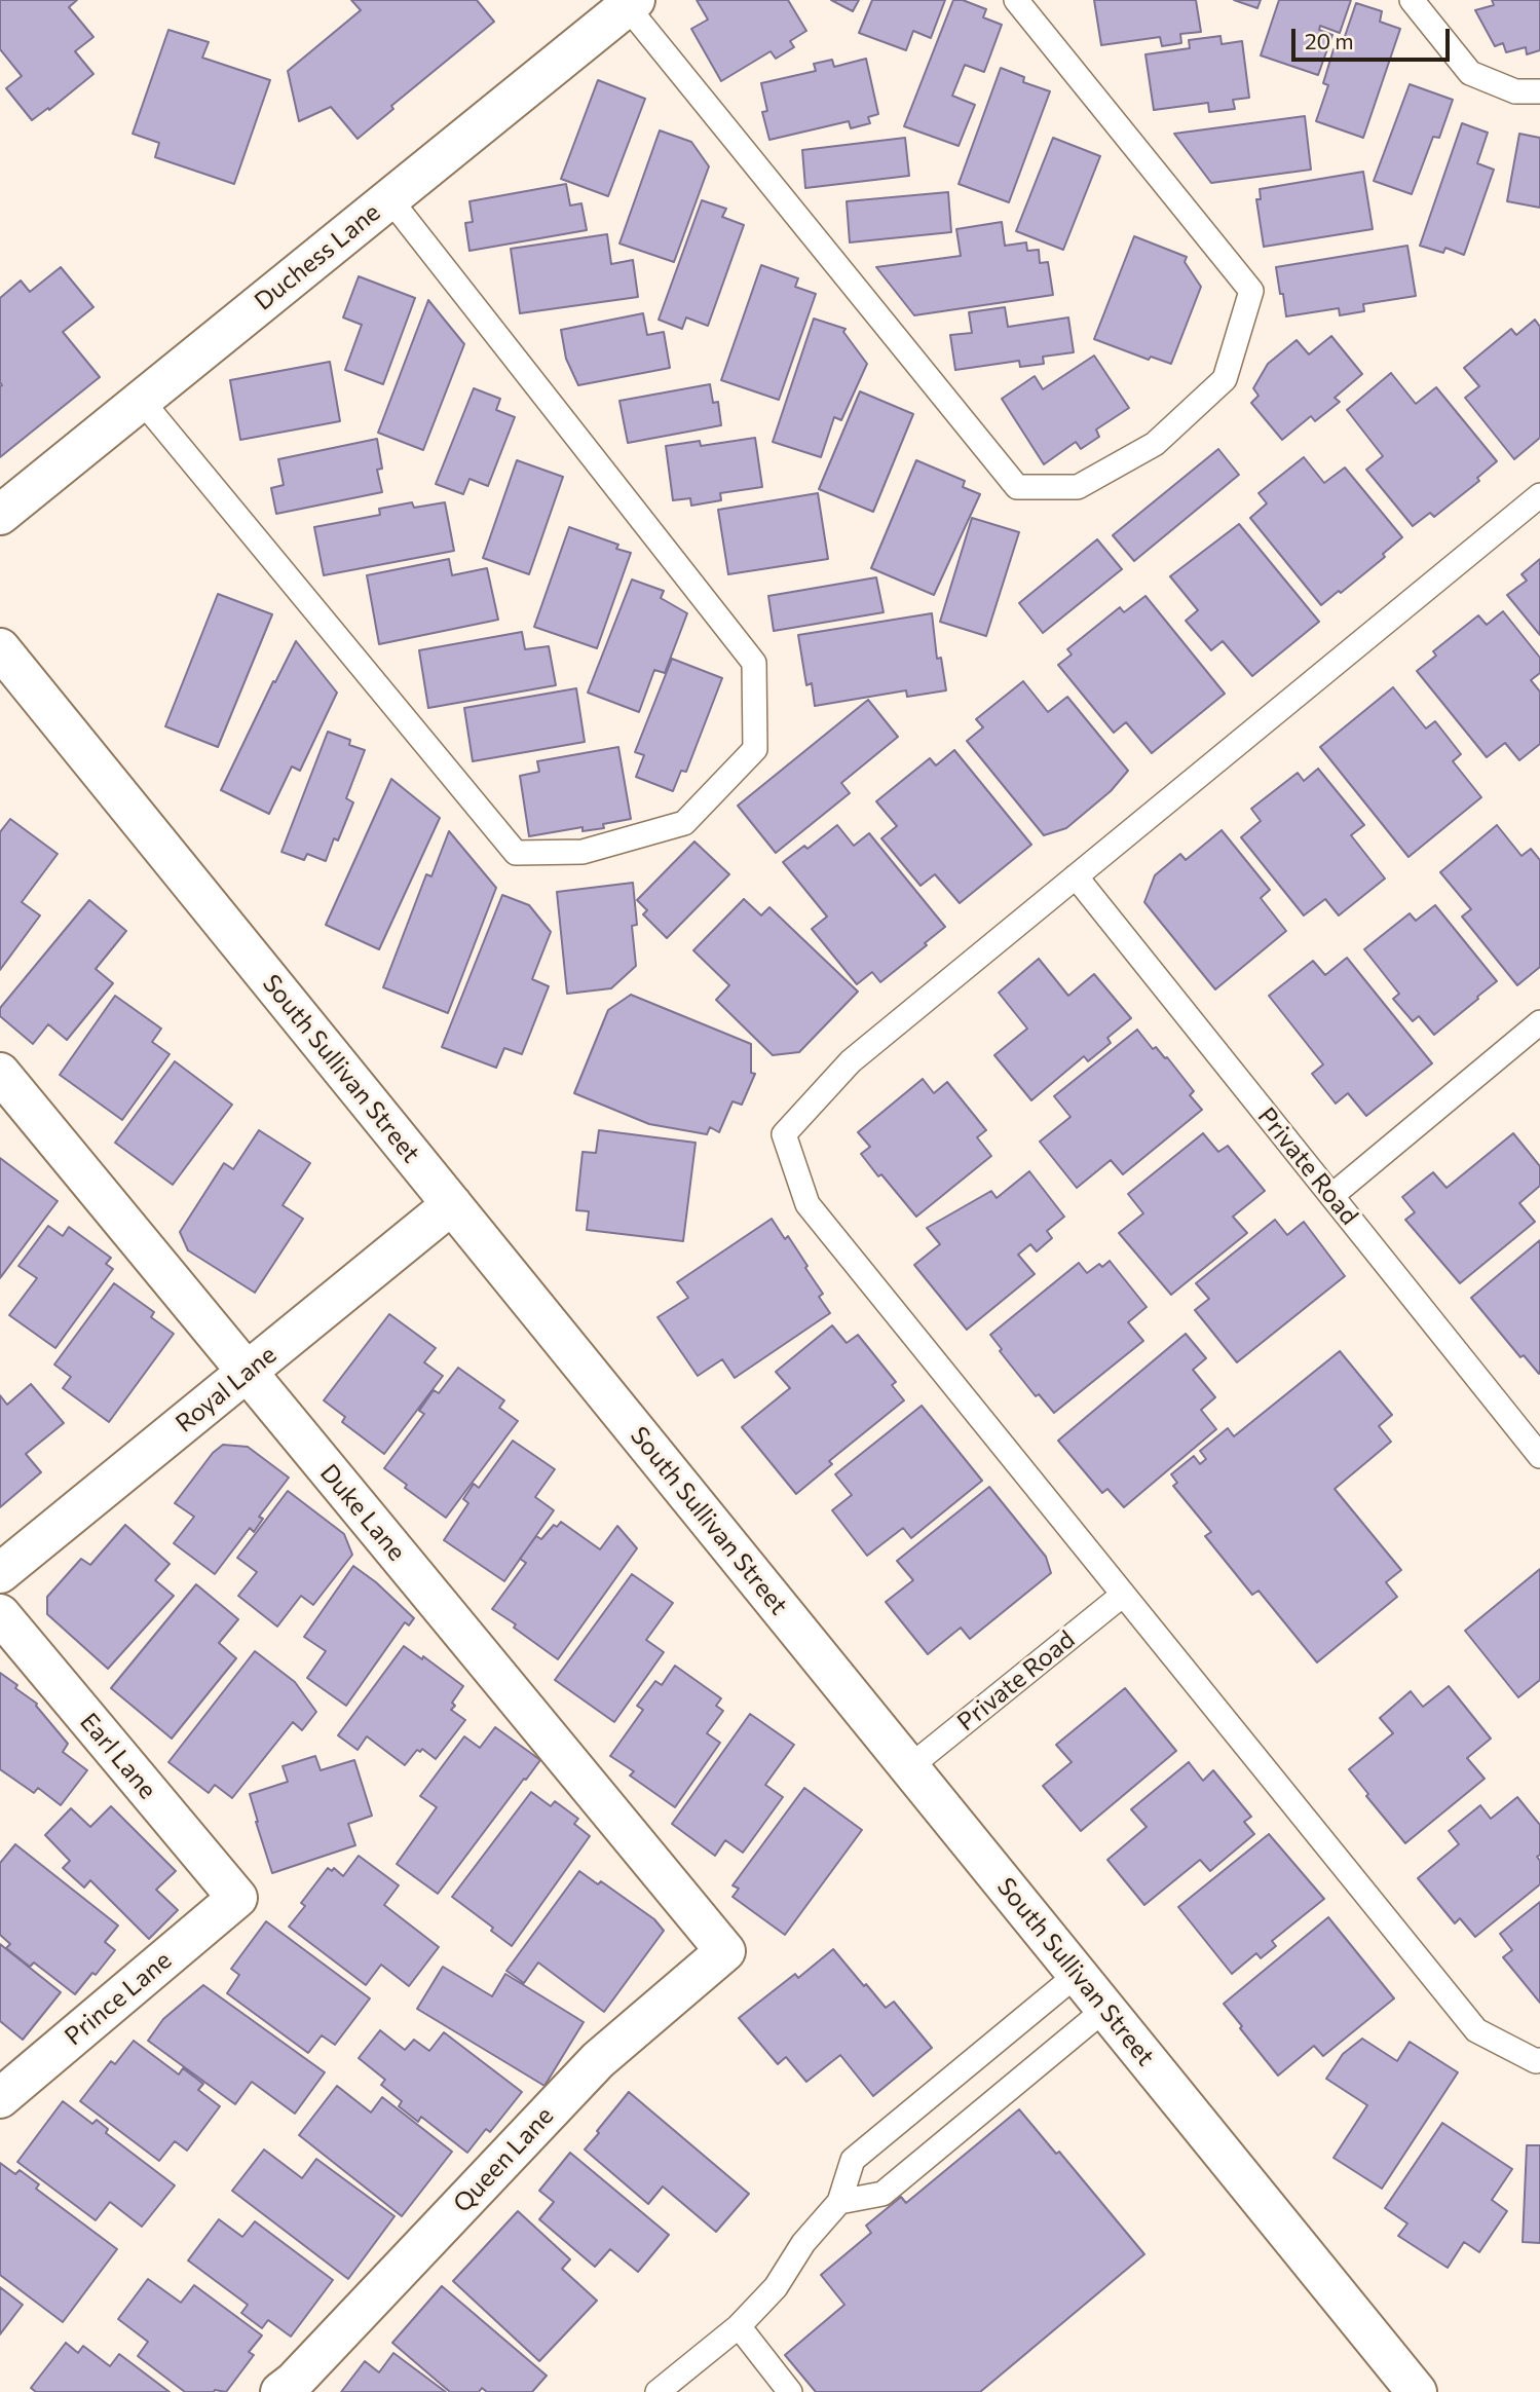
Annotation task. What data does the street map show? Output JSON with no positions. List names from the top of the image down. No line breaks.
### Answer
{"streets":{"street":["Duchess Lane","South Sullivan Street","Royal Lane","Duke Lane","Earl Lane","Prince Lane","Queen Lane"],"lane":["Private Road"]},"crossings":[["South Sullivan Street","Private Road"],["South Sullivan Street","Royal Lane"],["Royal Lane","Duke Lane"],["Duke Lane","Queen Lane"],["Earl Lane","Prince Lane"]],"scale_bar":"20 m"}
